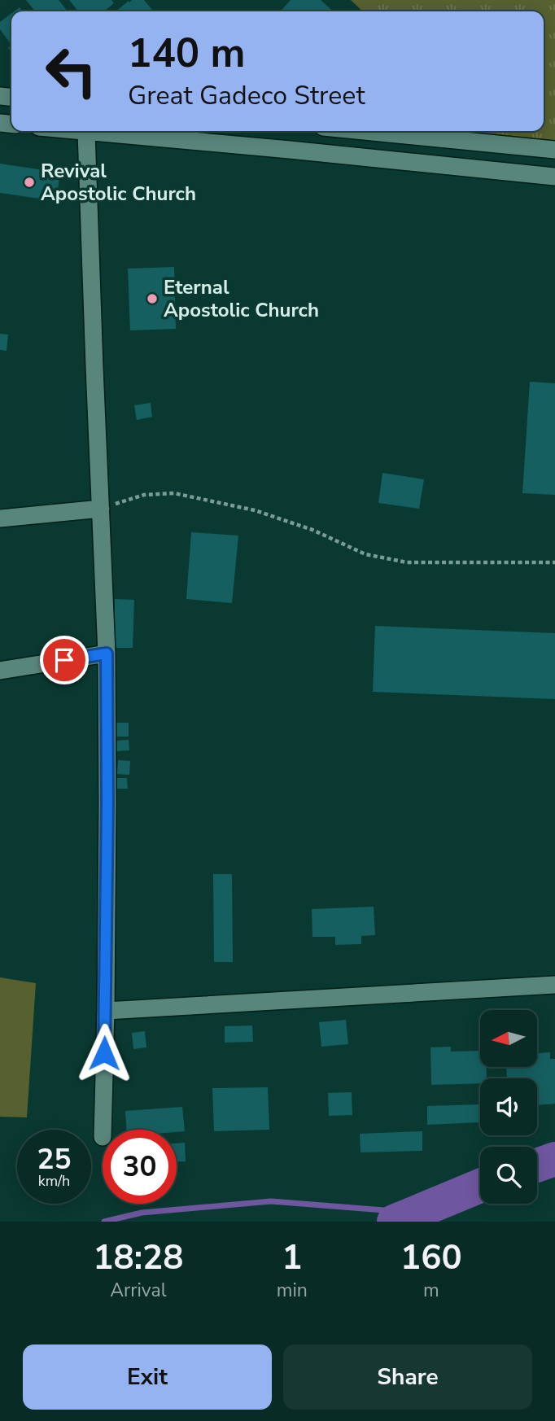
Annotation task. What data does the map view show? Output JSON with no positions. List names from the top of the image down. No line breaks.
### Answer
{"places":["Revival Apostolic Church","Eternal Apostolic Church"],"north":"left","page":{"turn":["140 m","Great Gadeco Street"],"speed":"25 km/h","limit":"30","eta":["18:28","Arrival","1","min","160","m"],"buttons":["Exit","Share"]}}
